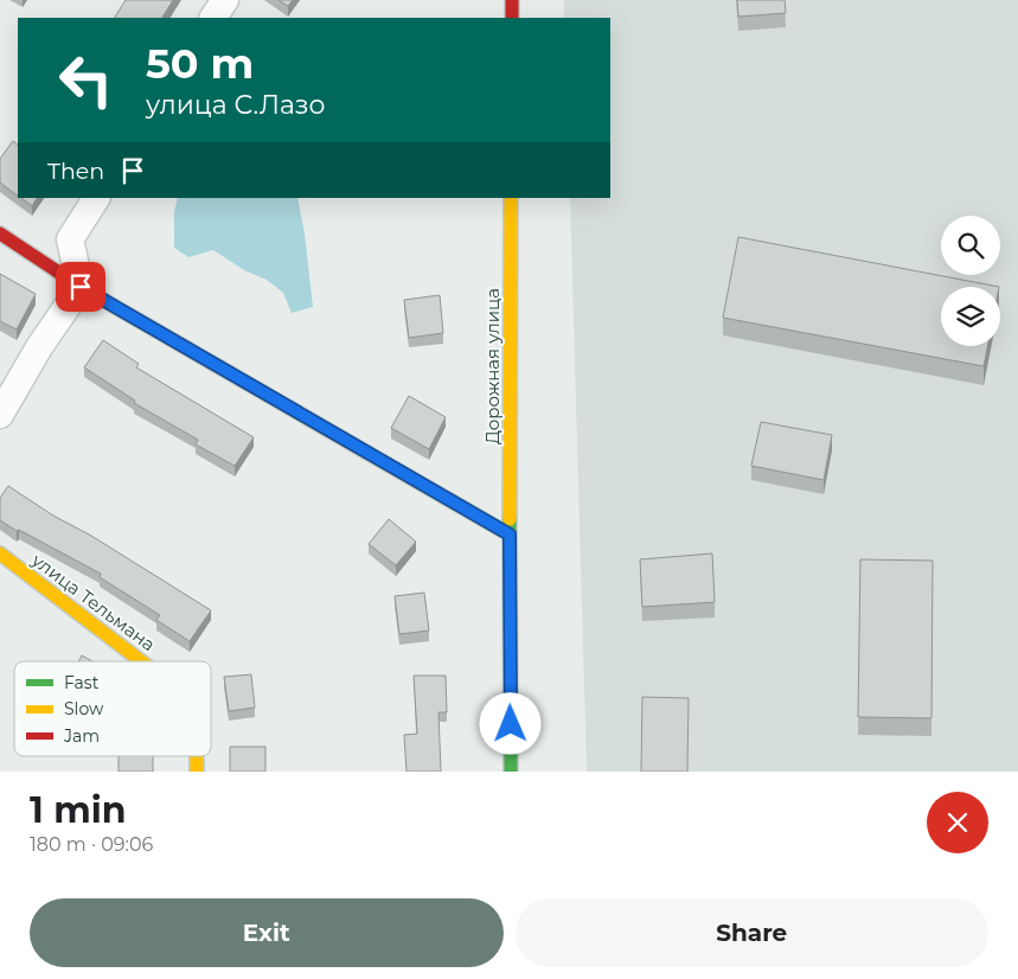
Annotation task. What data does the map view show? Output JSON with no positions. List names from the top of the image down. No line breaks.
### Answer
{"streets":{"street":["Дорожная улица","улица Тельмана"]},"legend":["Fast","Slow","Jam"],"page":{"turn":["50 m","улица С.Лазо"],"then":"Then","heading":["1 min","180 m · 09:06"],"buttons":["Exit","Share"]}}
